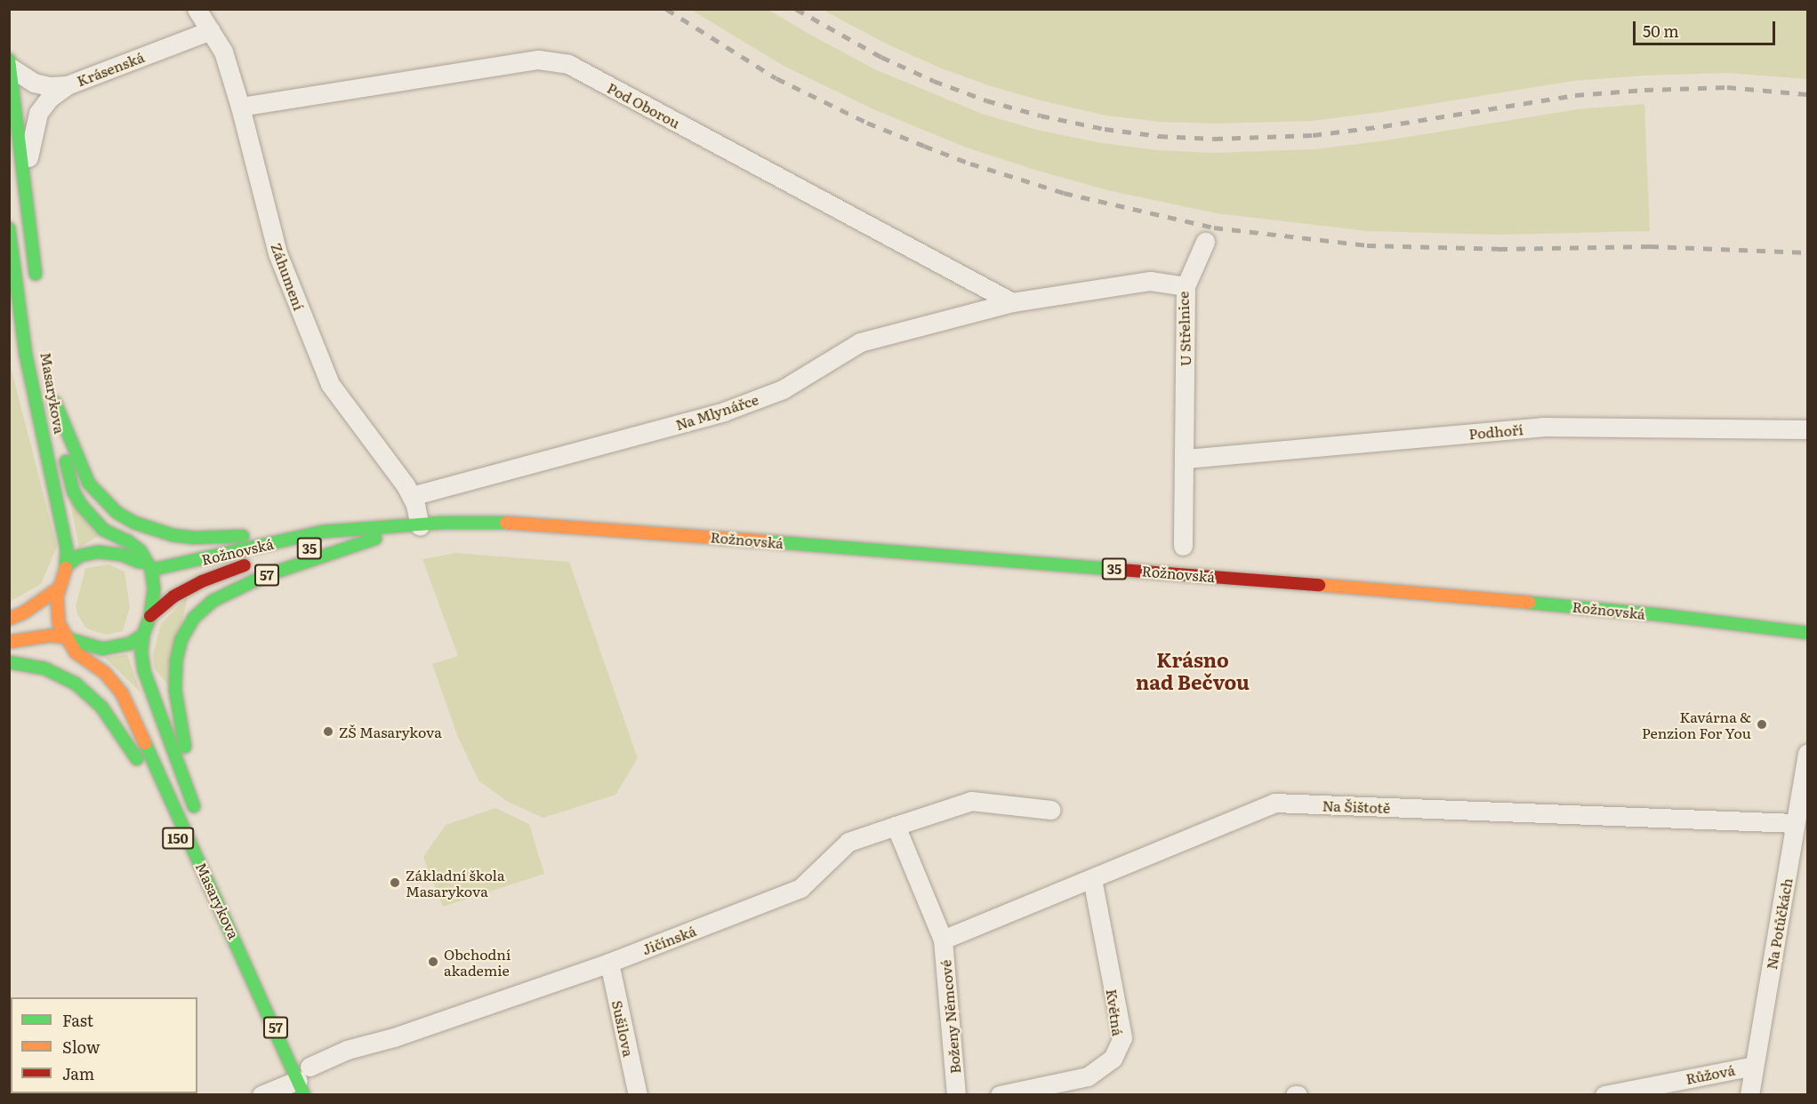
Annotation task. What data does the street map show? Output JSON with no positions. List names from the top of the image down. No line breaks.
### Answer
{"streets":{"main road":["Masarykova","Rožnovská","35","57","150"],"street":["Krásenská","Pod Oborou","Záhumení","U Střelnice","Na Mlynářce","Podhoří","Na Šištotě","Na Potůčkách","Jičínská","Květná","Boženy Němcové","Sušilova","Růžová"]},"crossings":[["Krásenská","Záhumení"],["Pod Oborou","Záhumení"],["Pod Oborou","U Střelnice"],["Pod Oborou","Na Mlynářce"],["Záhumení","Na Mlynářce"],["Záhumení","Rožnovská"],["Záhumení","57"],["U Střelnice","Na Mlynářce"],["U Střelnice","Podhoří"],["Masarykova","Rožnovská"],["Masarykova","35"],["Masarykova","57"],["Masarykova","150"],["Masarykova","Jičínská"],["Rožnovská","35"],["Rožnovská","57"],["35","57"],["57","150"],["57","Jičínská"],["Na Šištotě","Na Potůčkách"],["Na Šištotě","Květná"],["Na Šištotě","Boženy Němcové"],["Na Potůčkách","Růžová"],["Jičínská","Sušilova"]],"districts":["Krásno nad Bečvou"],"places":["Kavárna & Penzion For You","ZŠ Masarykova","Základní škola Masarykova","Obchodní akademie"],"legend":["Fast","Slow","Jam"],"scale_bar":"50 m"}
